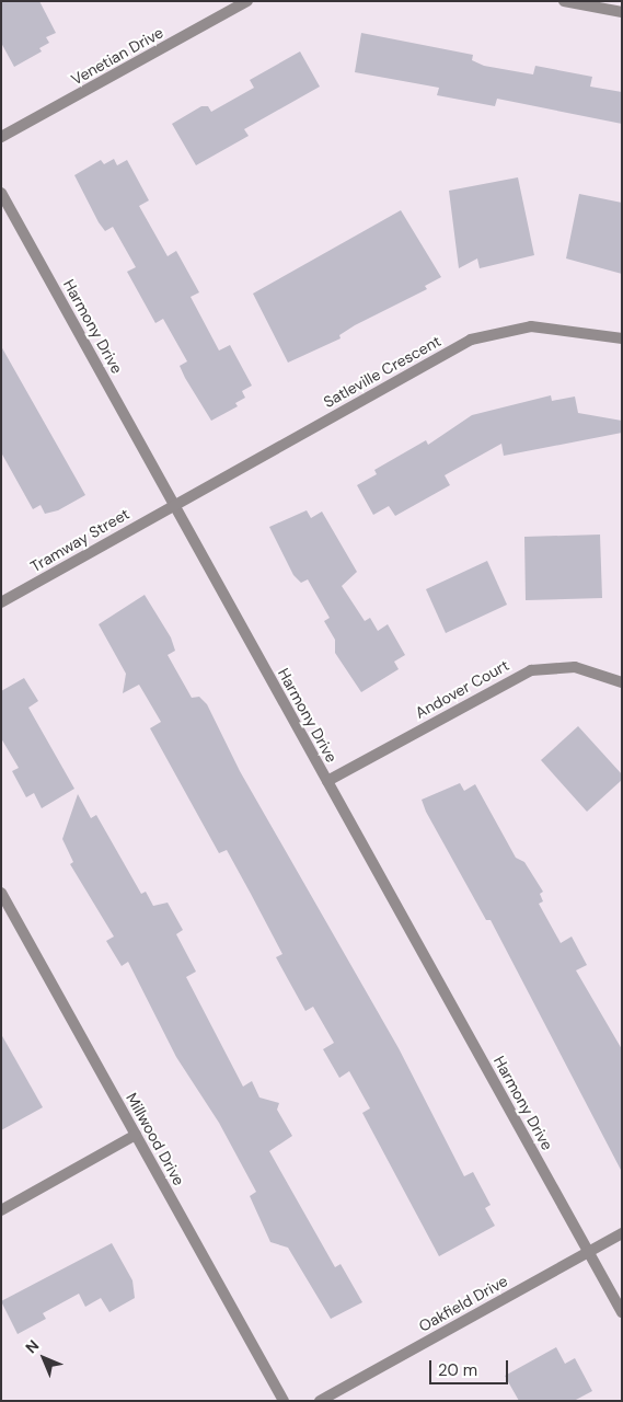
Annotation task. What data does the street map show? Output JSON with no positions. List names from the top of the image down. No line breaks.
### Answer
{"streets":{"street":["Venetian Drive","Harmony Drive","Satleville Crescent","Tramway Street","Andover Court","Millwood Drive","Oakfield Drive"]},"crossings":[["Harmony Drive","Satleville Crescent"],["Harmony Drive","Tramway Street"],["Harmony Drive","Andover Court"],["Harmony Drive","Oakfield Drive"],["Satleville Crescent","Tramway Street"]],"scale_bar":"20 m","north":"top left"}
